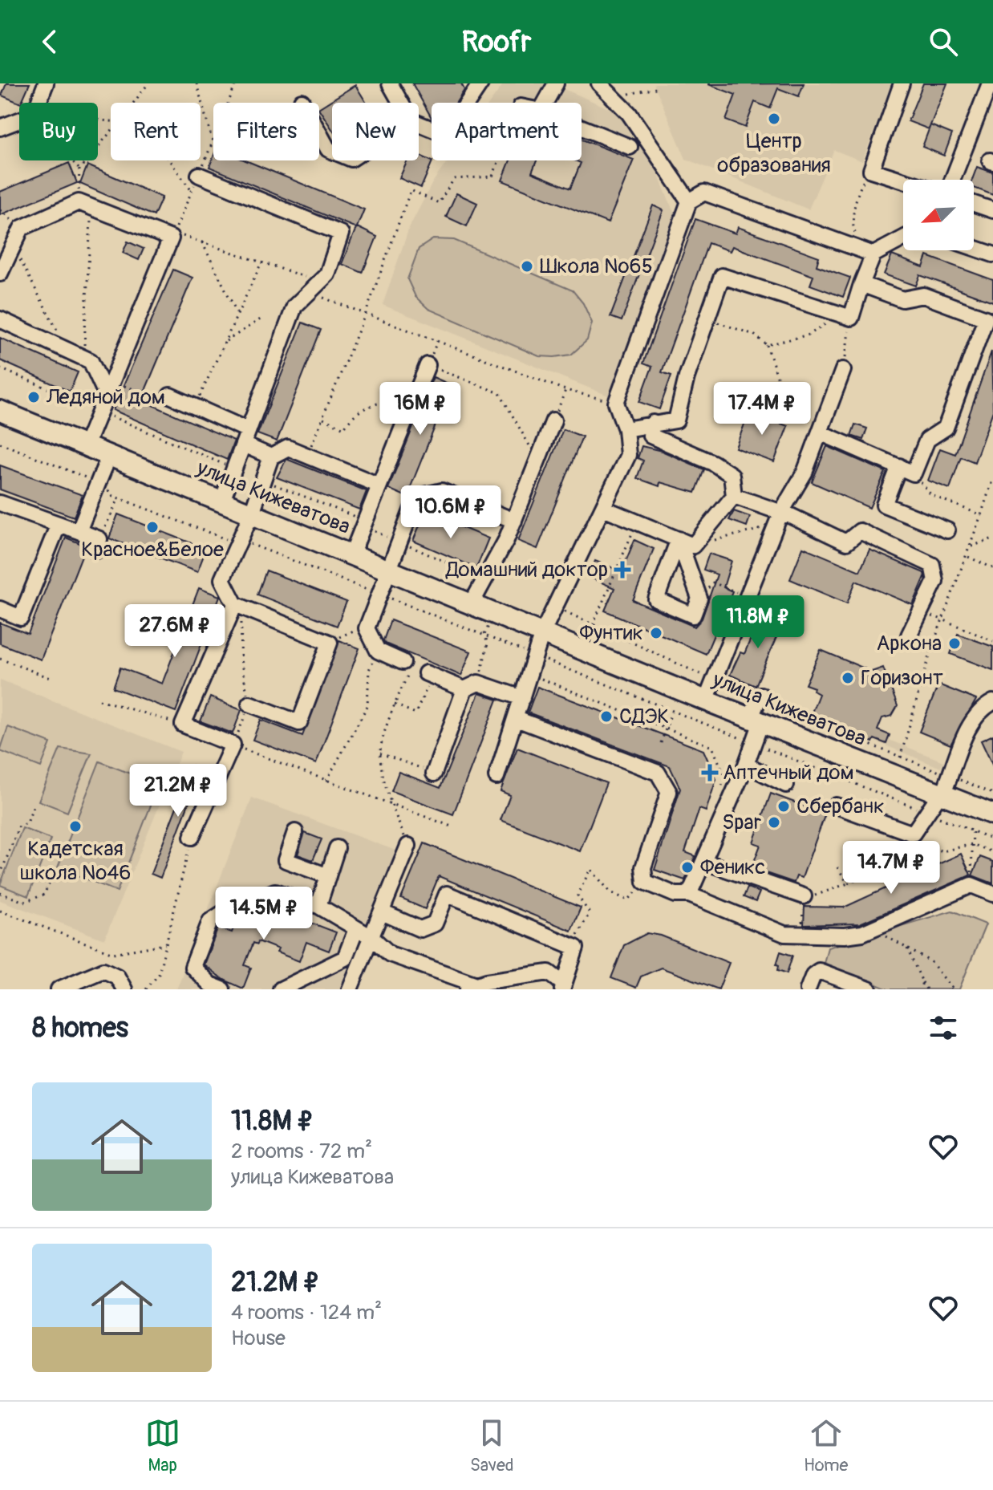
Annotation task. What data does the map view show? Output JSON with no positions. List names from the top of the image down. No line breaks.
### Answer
{"streets":{"main road":["улица Кижеватова"]},"places":{"other":["Центр образования","Школа №65","Ледяной дом","Красное&Белое","Фунтик","Аркона","Горизонт","СДЭК","Сбербанк","Spar","Кадетская школа №46","Феникс"],"health":["Домашний доктор","Аптечный дом"]},"north":"bottom left","page":{"header":"Roofr","chip":["Buy","Rent","Filters","New","Apartment"],"price":["16M ₽","17.4M ₽","10.6M ₽","11.8M ₽","27.6M ₽","21.2M ₽","14.7M ₽","14.5M ₽"],"heading":"8 homes","list":[{"name":"11.8M ₽","note":"2 rooms · 72 m² · улица Кижеватова"},{"name":"21.2M ₽","note":"4 rooms · 124 m² · House"}],"tabs":["Map","Saved","Home"]}}
